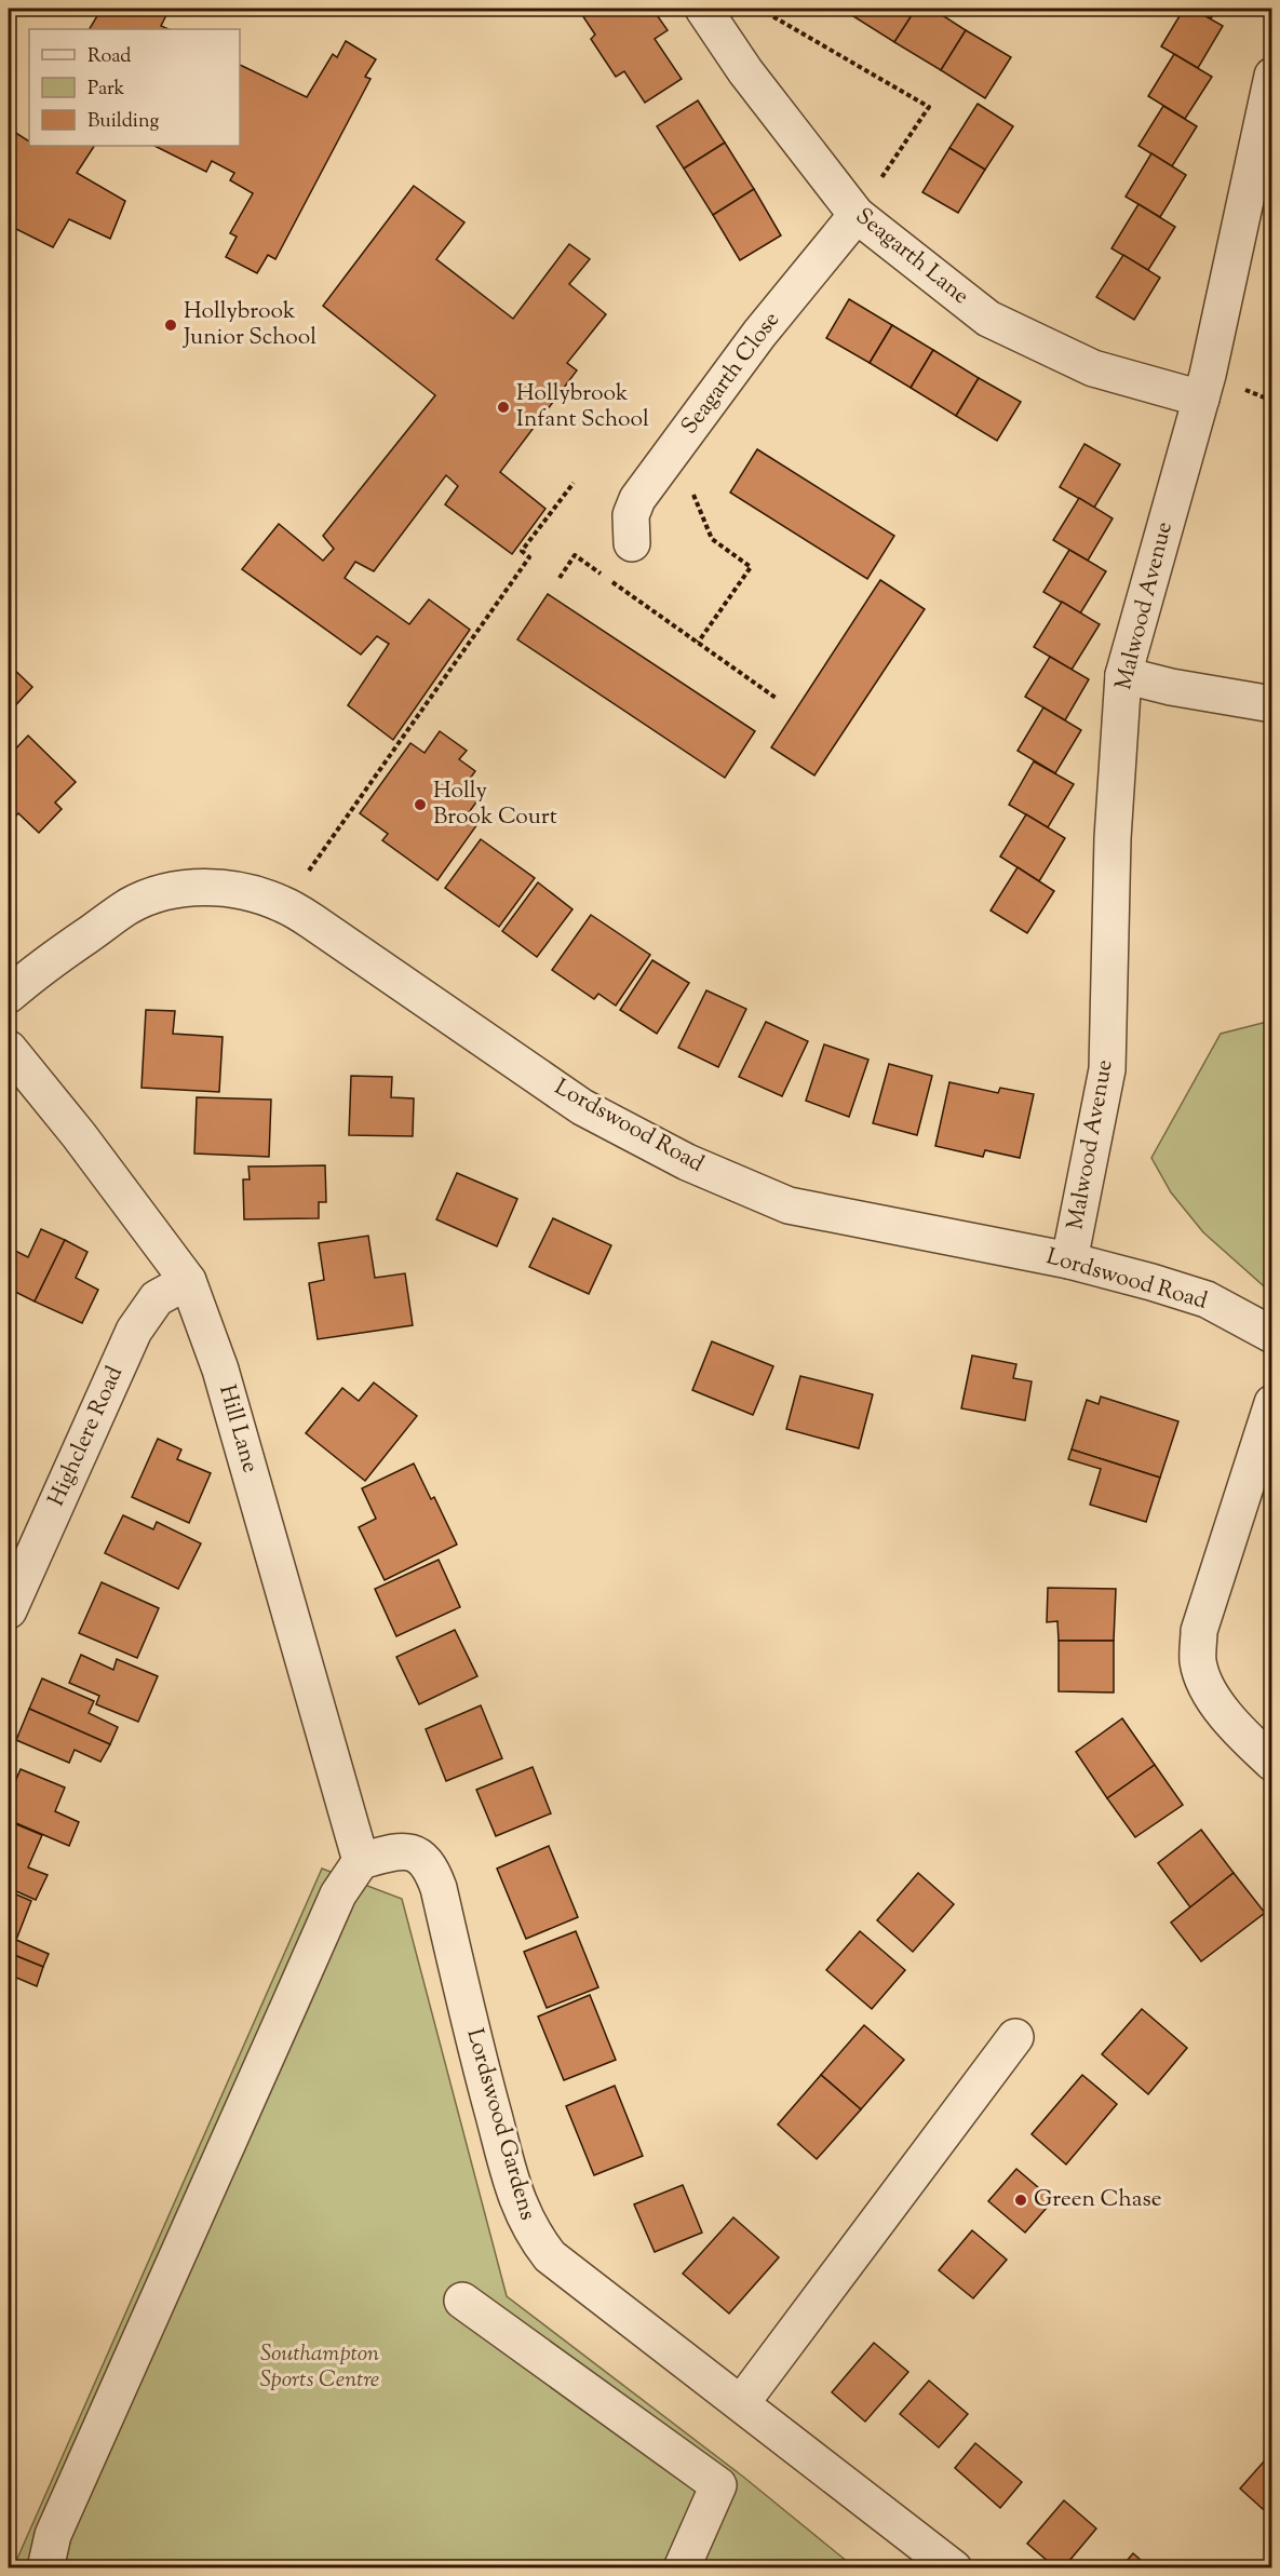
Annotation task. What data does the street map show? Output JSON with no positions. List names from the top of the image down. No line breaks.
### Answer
{"streets":{"street":["Seagarth Lane","Seagarth Close","Malwood Avenue","Lordswood Road","Hill Lane","Highclere Road","Lordswood Gardens"]},"crossings":[["Seagarth Lane","Seagarth Close"],["Seagarth Lane","Malwood Avenue"],["Malwood Avenue","Lordswood Road"],["Hill Lane","Highclere Road"],["Hill Lane","Lordswood Gardens"]],"parks":["Southampton Sports Centre"],"places":["Hollybrook Junior School","Hollybrook Infant School","Holly Brook Court","Green Chase"],"legend":["Road","Park","Building"]}
